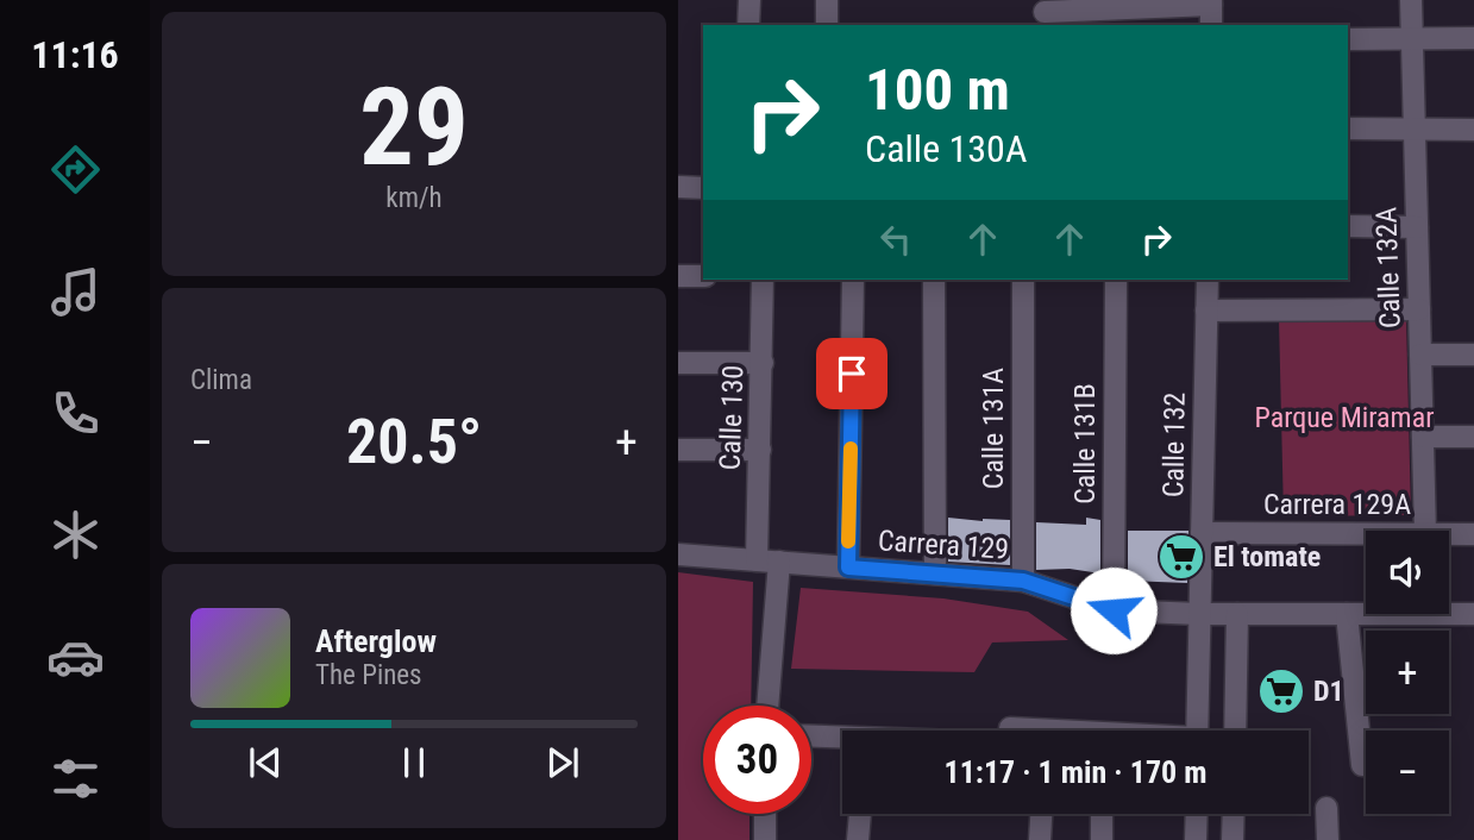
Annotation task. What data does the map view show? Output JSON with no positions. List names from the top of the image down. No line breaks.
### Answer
{"streets":{"street":["Calle 132A","Calle 130","Calle 131A","Calle 131B","Calle 132","Carrera 129A","Carrera 129"]},"crossings":[["Calle 130","Carrera 129"],["Calle 131A","Carrera 129"],["Calle 131B","Carrera 129"],["Calle 132","Carrera 129A"],["Calle 132","Carrera 129"]],"parks":["Parque Miramar"],"places":{"supermarket":["El tomate","D1"]},"page":{"tabs":"11:16","tile":[["29","km/h"],"Clima"],"turn":["100 m","Calle 130A"],"heat":["−","20.5°","+"],"map_buttons":["+","−"],"song":["Afterglow","The Pines"],"limit":"30","trip":"11:17 · 1 min · 170 m"}}
